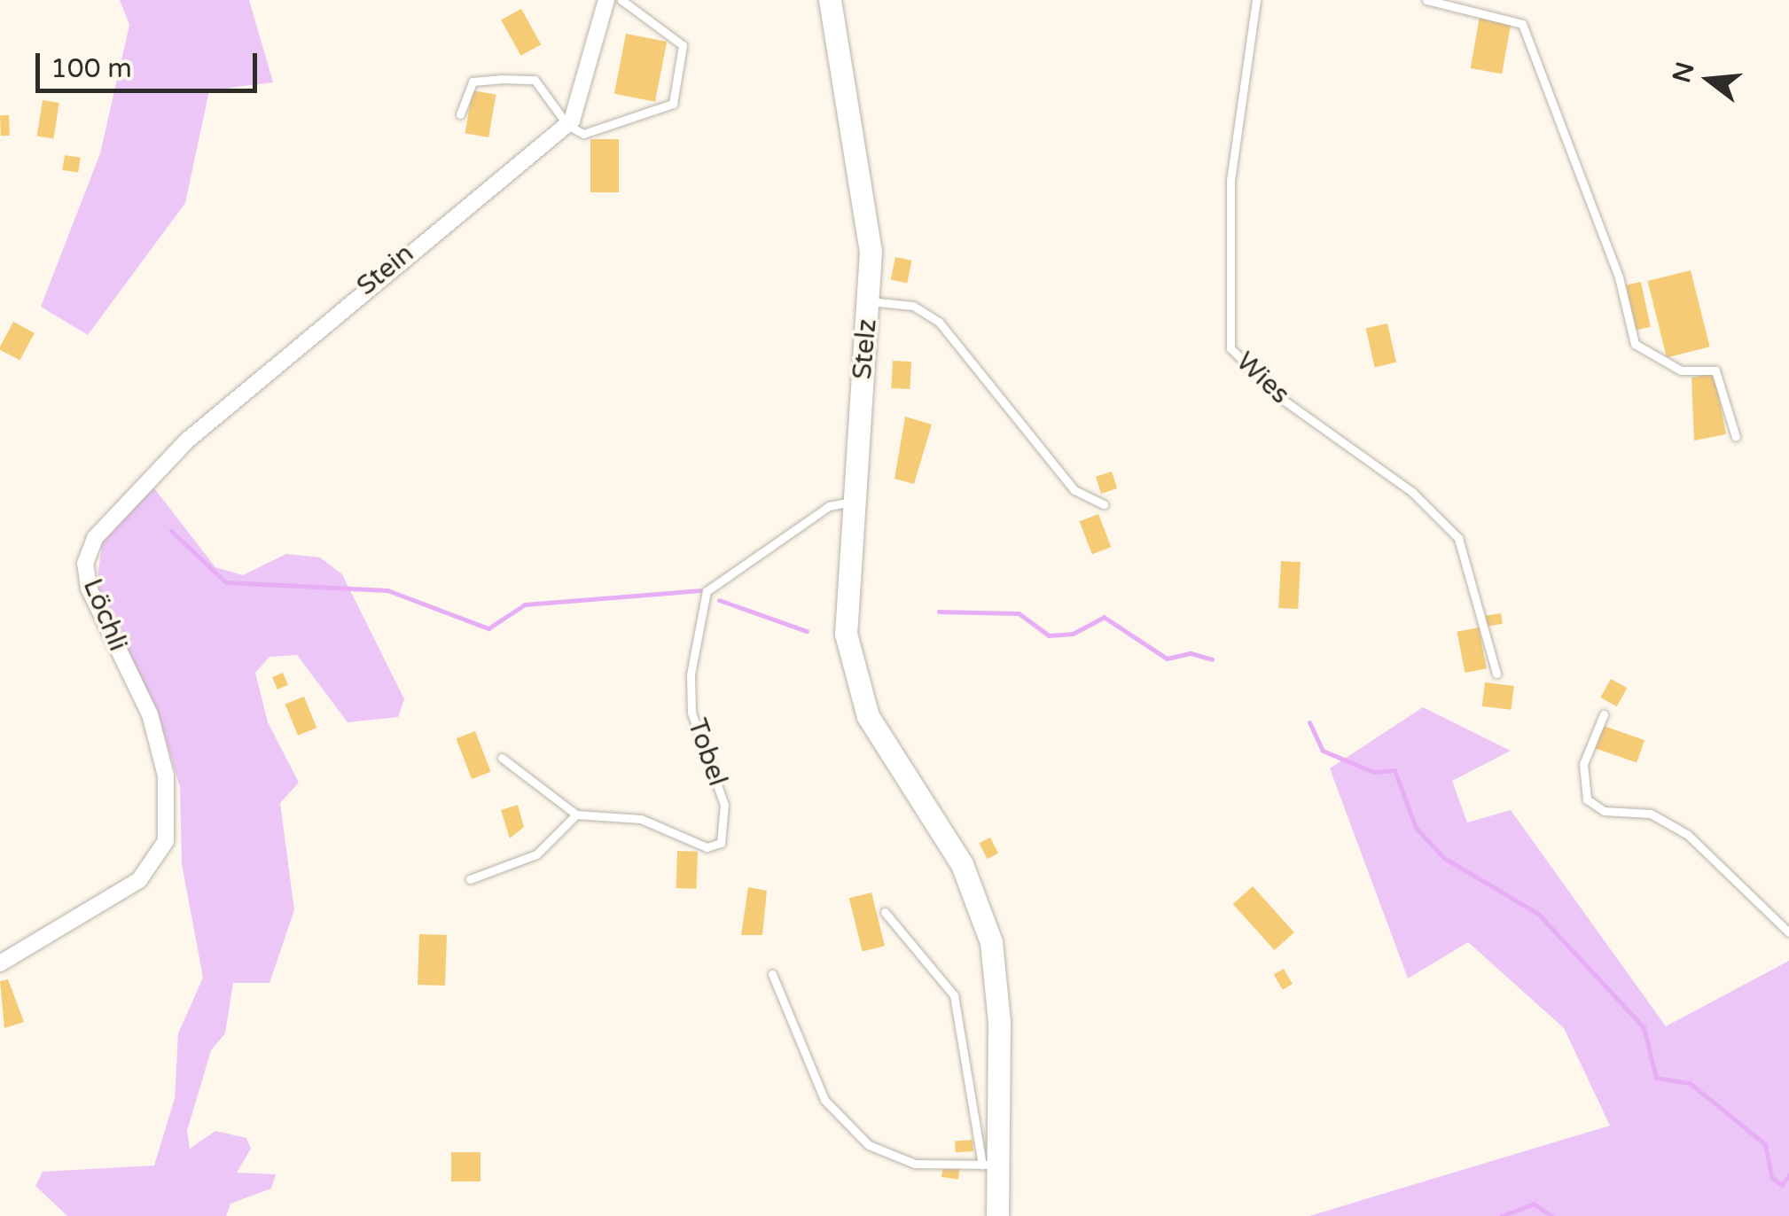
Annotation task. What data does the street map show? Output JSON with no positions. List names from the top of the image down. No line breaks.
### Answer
{"streets":{"main road":["Stelz"],"street":["Stein","Löchli"],"lane":["Wies","Tobel"]},"crossings":[["Stein","Löchli"],["Stelz","Tobel"]],"scale_bar":"100 m","north":"left"}
